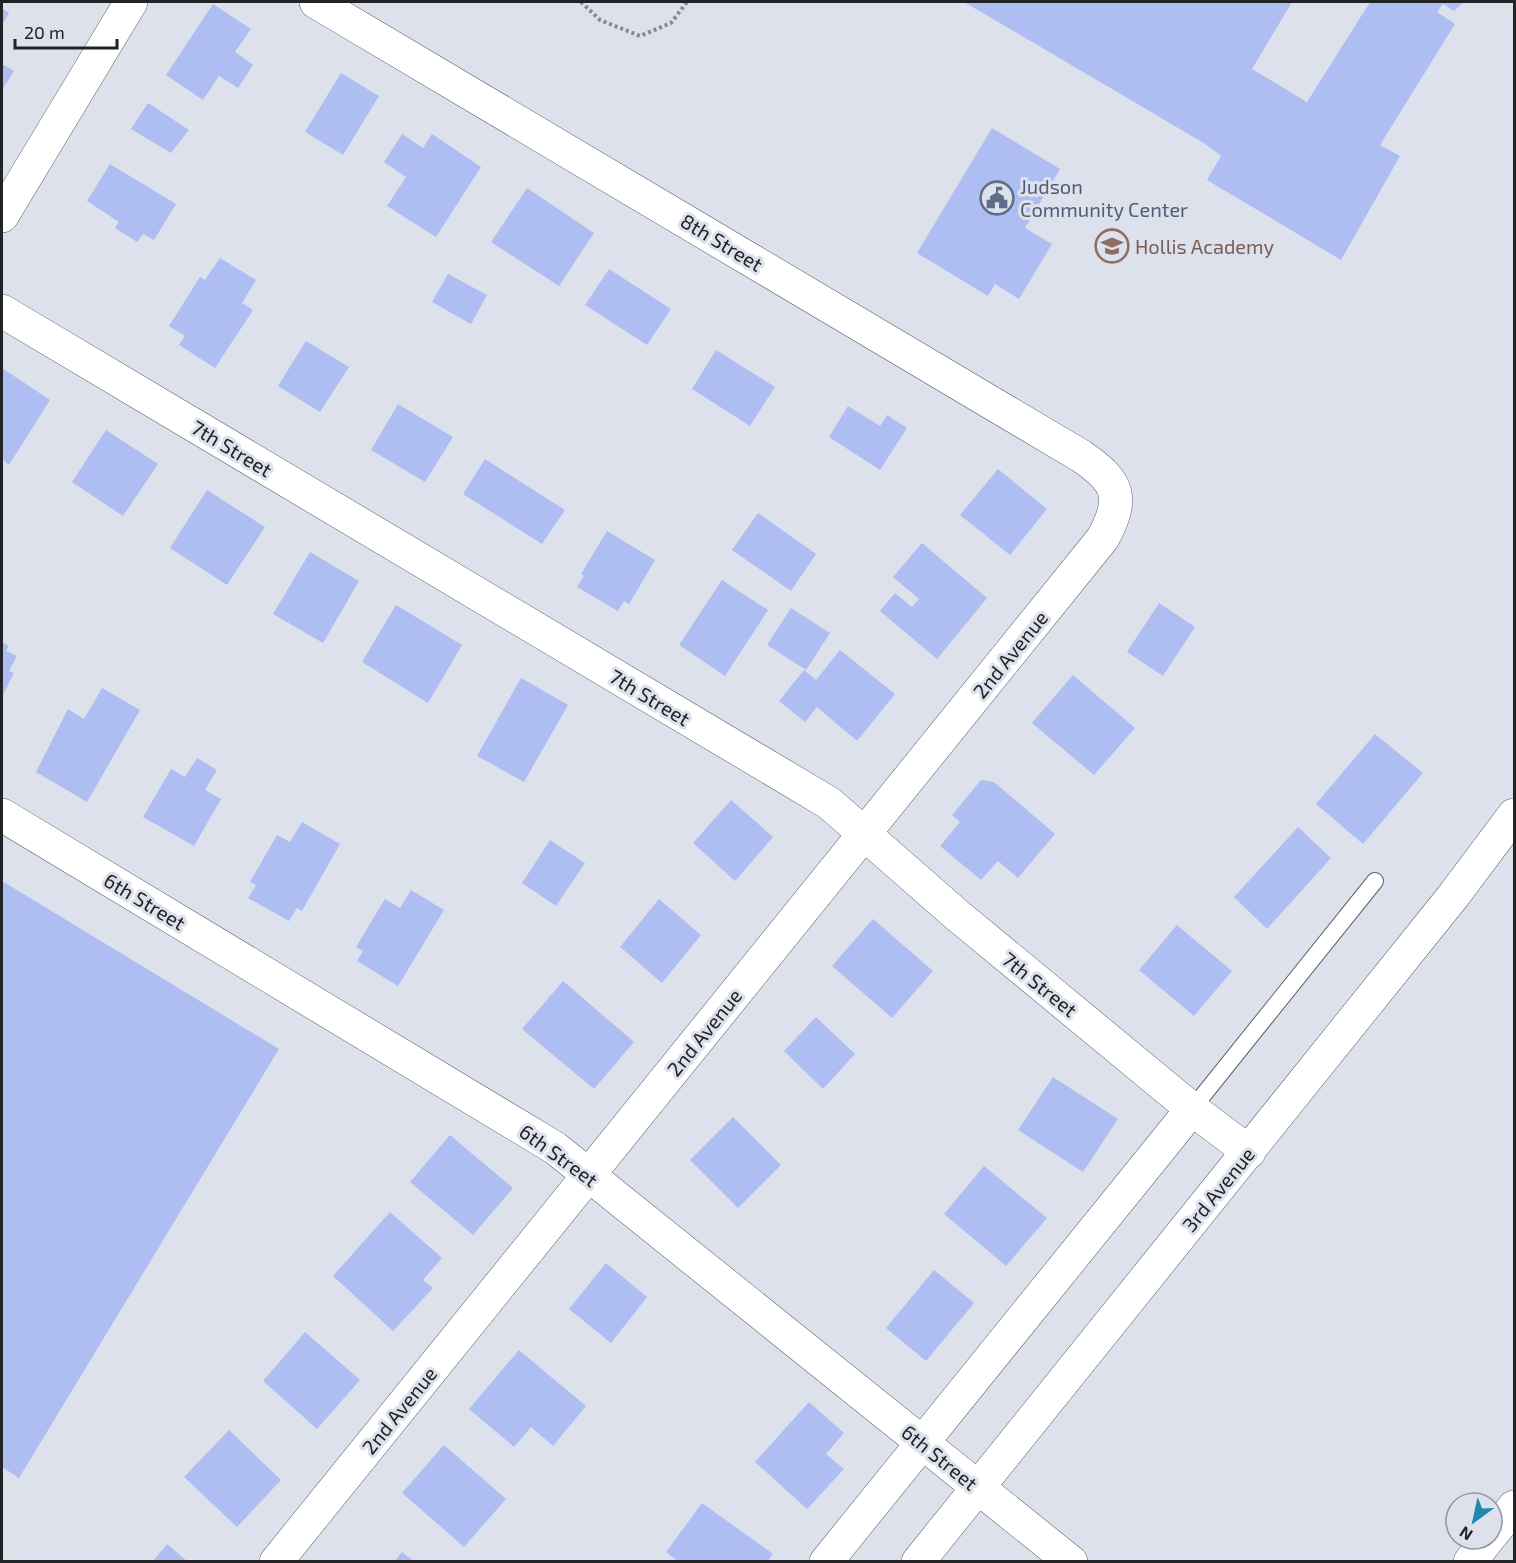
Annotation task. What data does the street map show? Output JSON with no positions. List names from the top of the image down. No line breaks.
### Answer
{"streets":{"street":["8th Street","7th Street","2nd Avenue","6th Street","3rd Avenue"]},"crossings":[["8th Street","2nd Avenue"],["7th Street","2nd Avenue"],["7th Street","3rd Avenue"],["2nd Avenue","6th Street"],["6th Street","3rd Avenue"]],"places":{"public building":["Judson Community Center"],"school or university":["Hollis Academy"]},"scale_bar":"20 m","north":"bottom left"}
